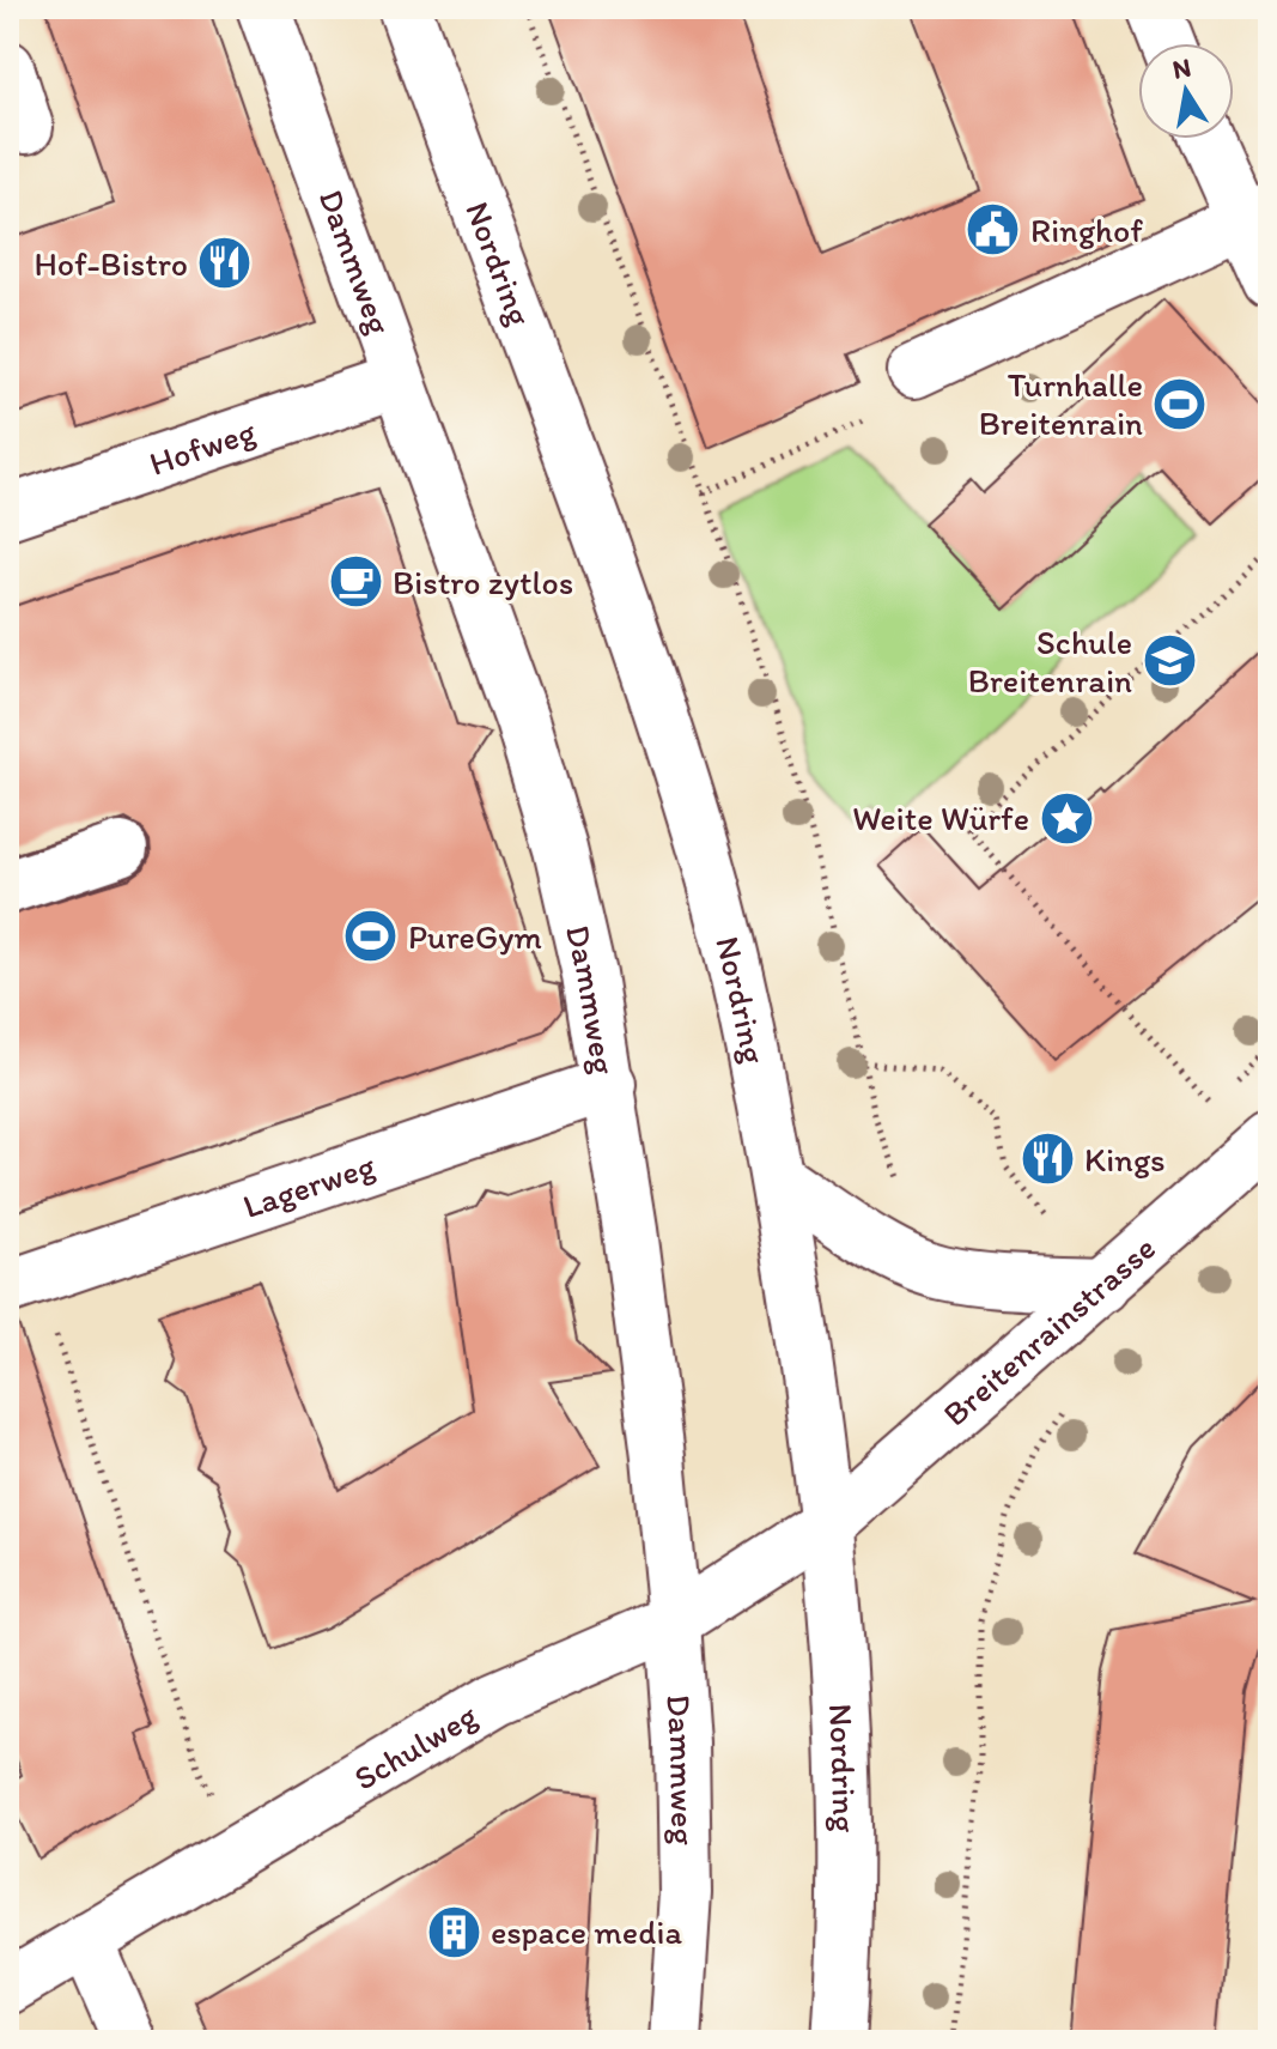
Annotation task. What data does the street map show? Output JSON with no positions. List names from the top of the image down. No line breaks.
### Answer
{"streets":{"street":["Dammweg","Nordring","Hofweg","Lagerweg","Breitenrainstrasse","Schulweg"]},"crossings":[["Dammweg","Hofweg"],["Dammweg","Lagerweg"],["Dammweg","Schulweg"],["Nordring","Breitenrainstrasse"],["Nordring","Schulweg"],["Breitenrainstrasse","Schulweg"]],"places":{"public building":["Ringhof"],"restaurant":["Hof-Bistro","Kings"],"sports":["Turnhalle Breitenrain","PureGym"],"cafe":["Bistro zytlos"],"school or university":["Schule Breitenrain"],"place":["Weite Würfe"],"building":["espace media"]},"north":"top"}
